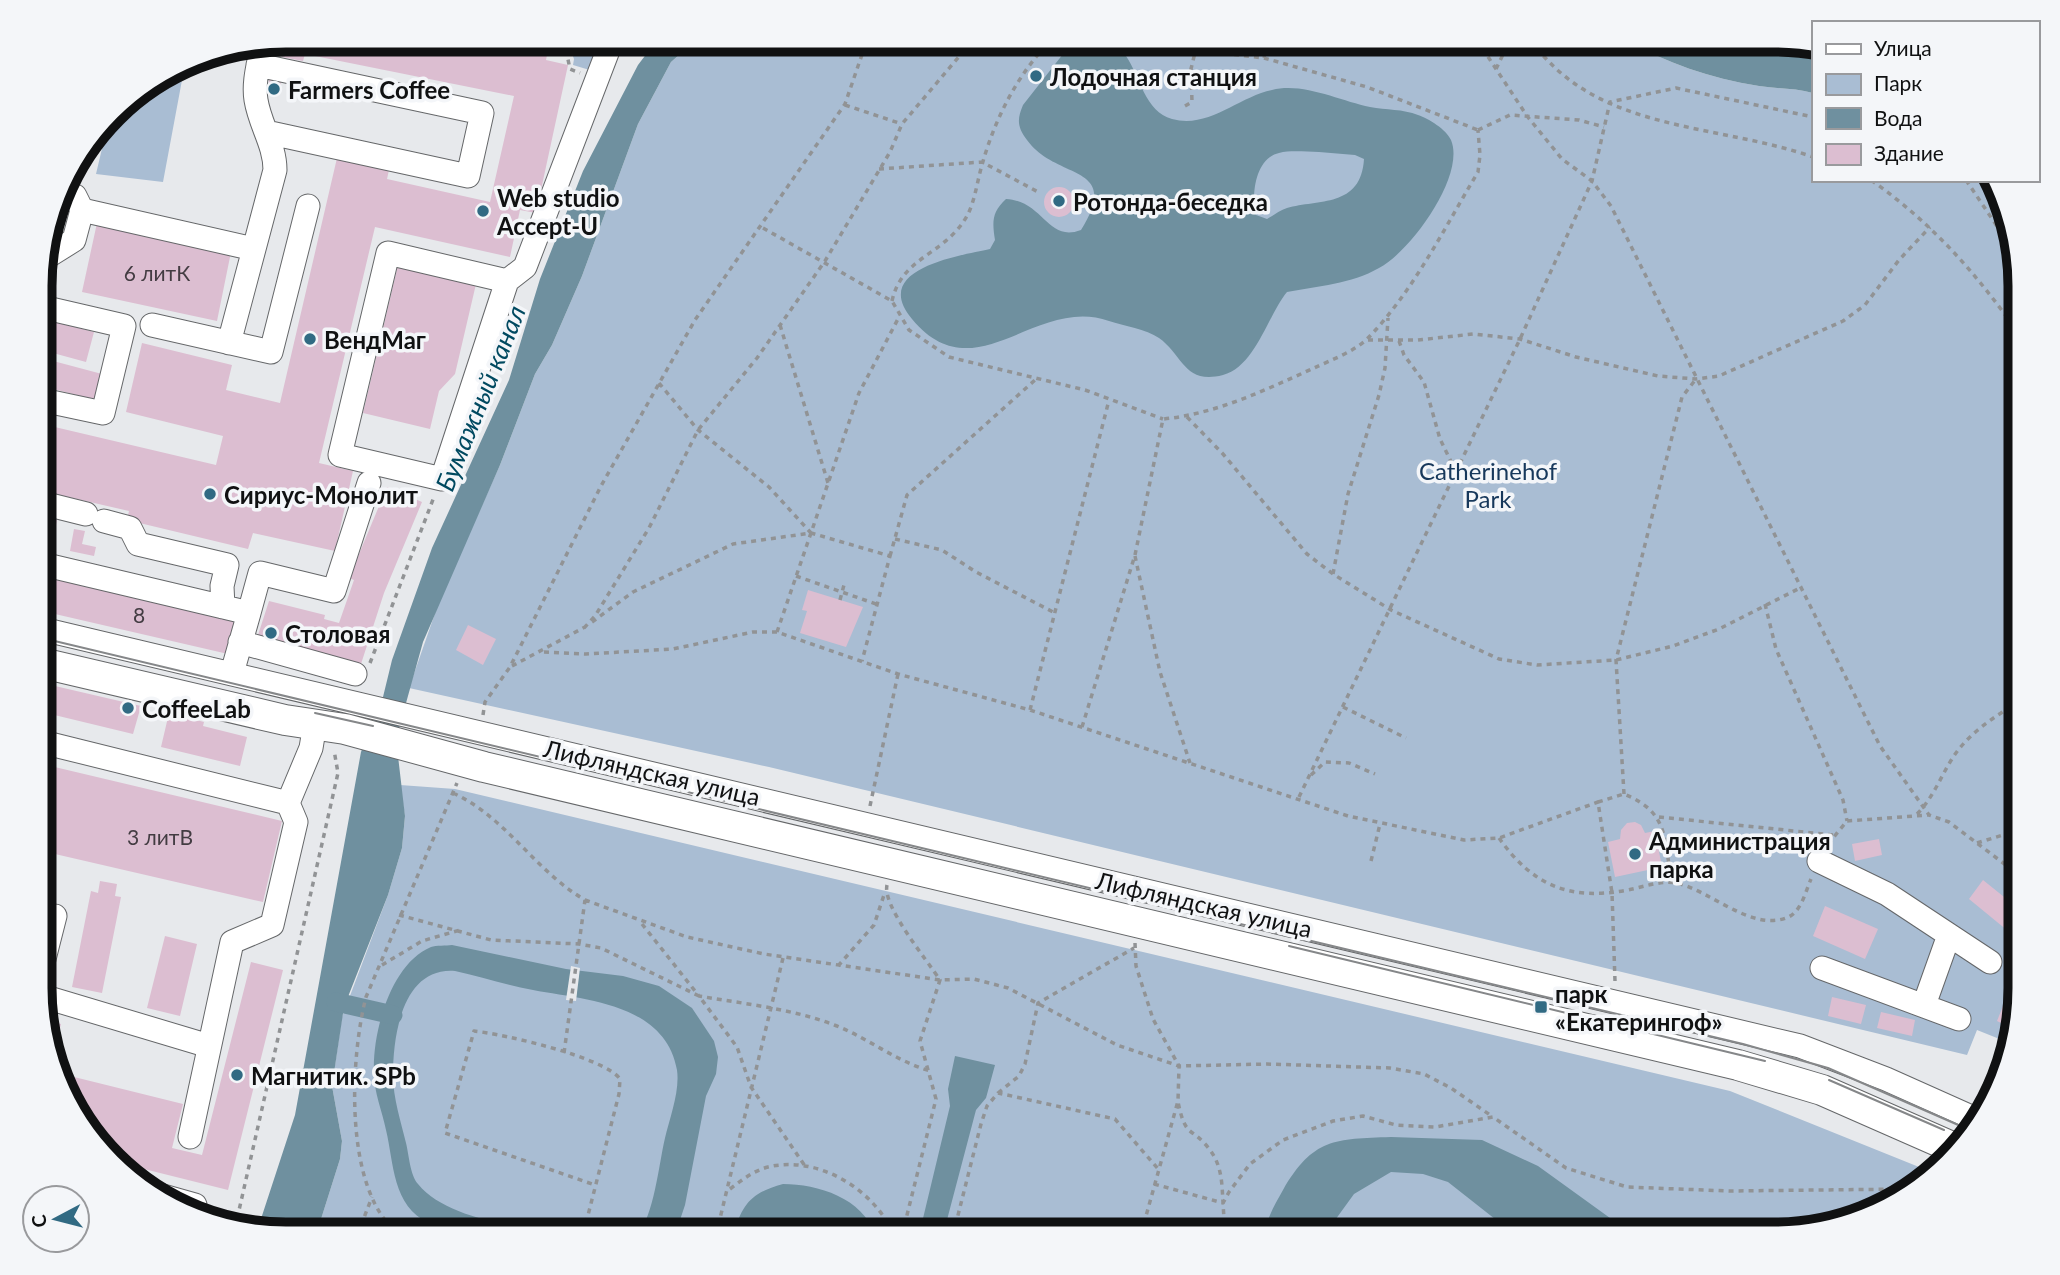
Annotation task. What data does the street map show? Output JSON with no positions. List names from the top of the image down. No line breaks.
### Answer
{"streets":{"main road":["Лифляндская улица"]},"water":["Бумажный канал"],"parks":["Catherinehof Park"],"places":{"other":["Лодочная станция","Farmers Coffee","Ротонда-беседка","Web studio Accept-U","ВендМаг","Сириус-Монолит","Столовая","CoffeeLab","Администрация парка","Магнитик. SPb"],"transit":["парк «Екатерингоф»"]},"house_numbers":["6 литК","8","3 литВ"],"legend":["Улица","Парк","Вода","Здание"],"north":"left"}
